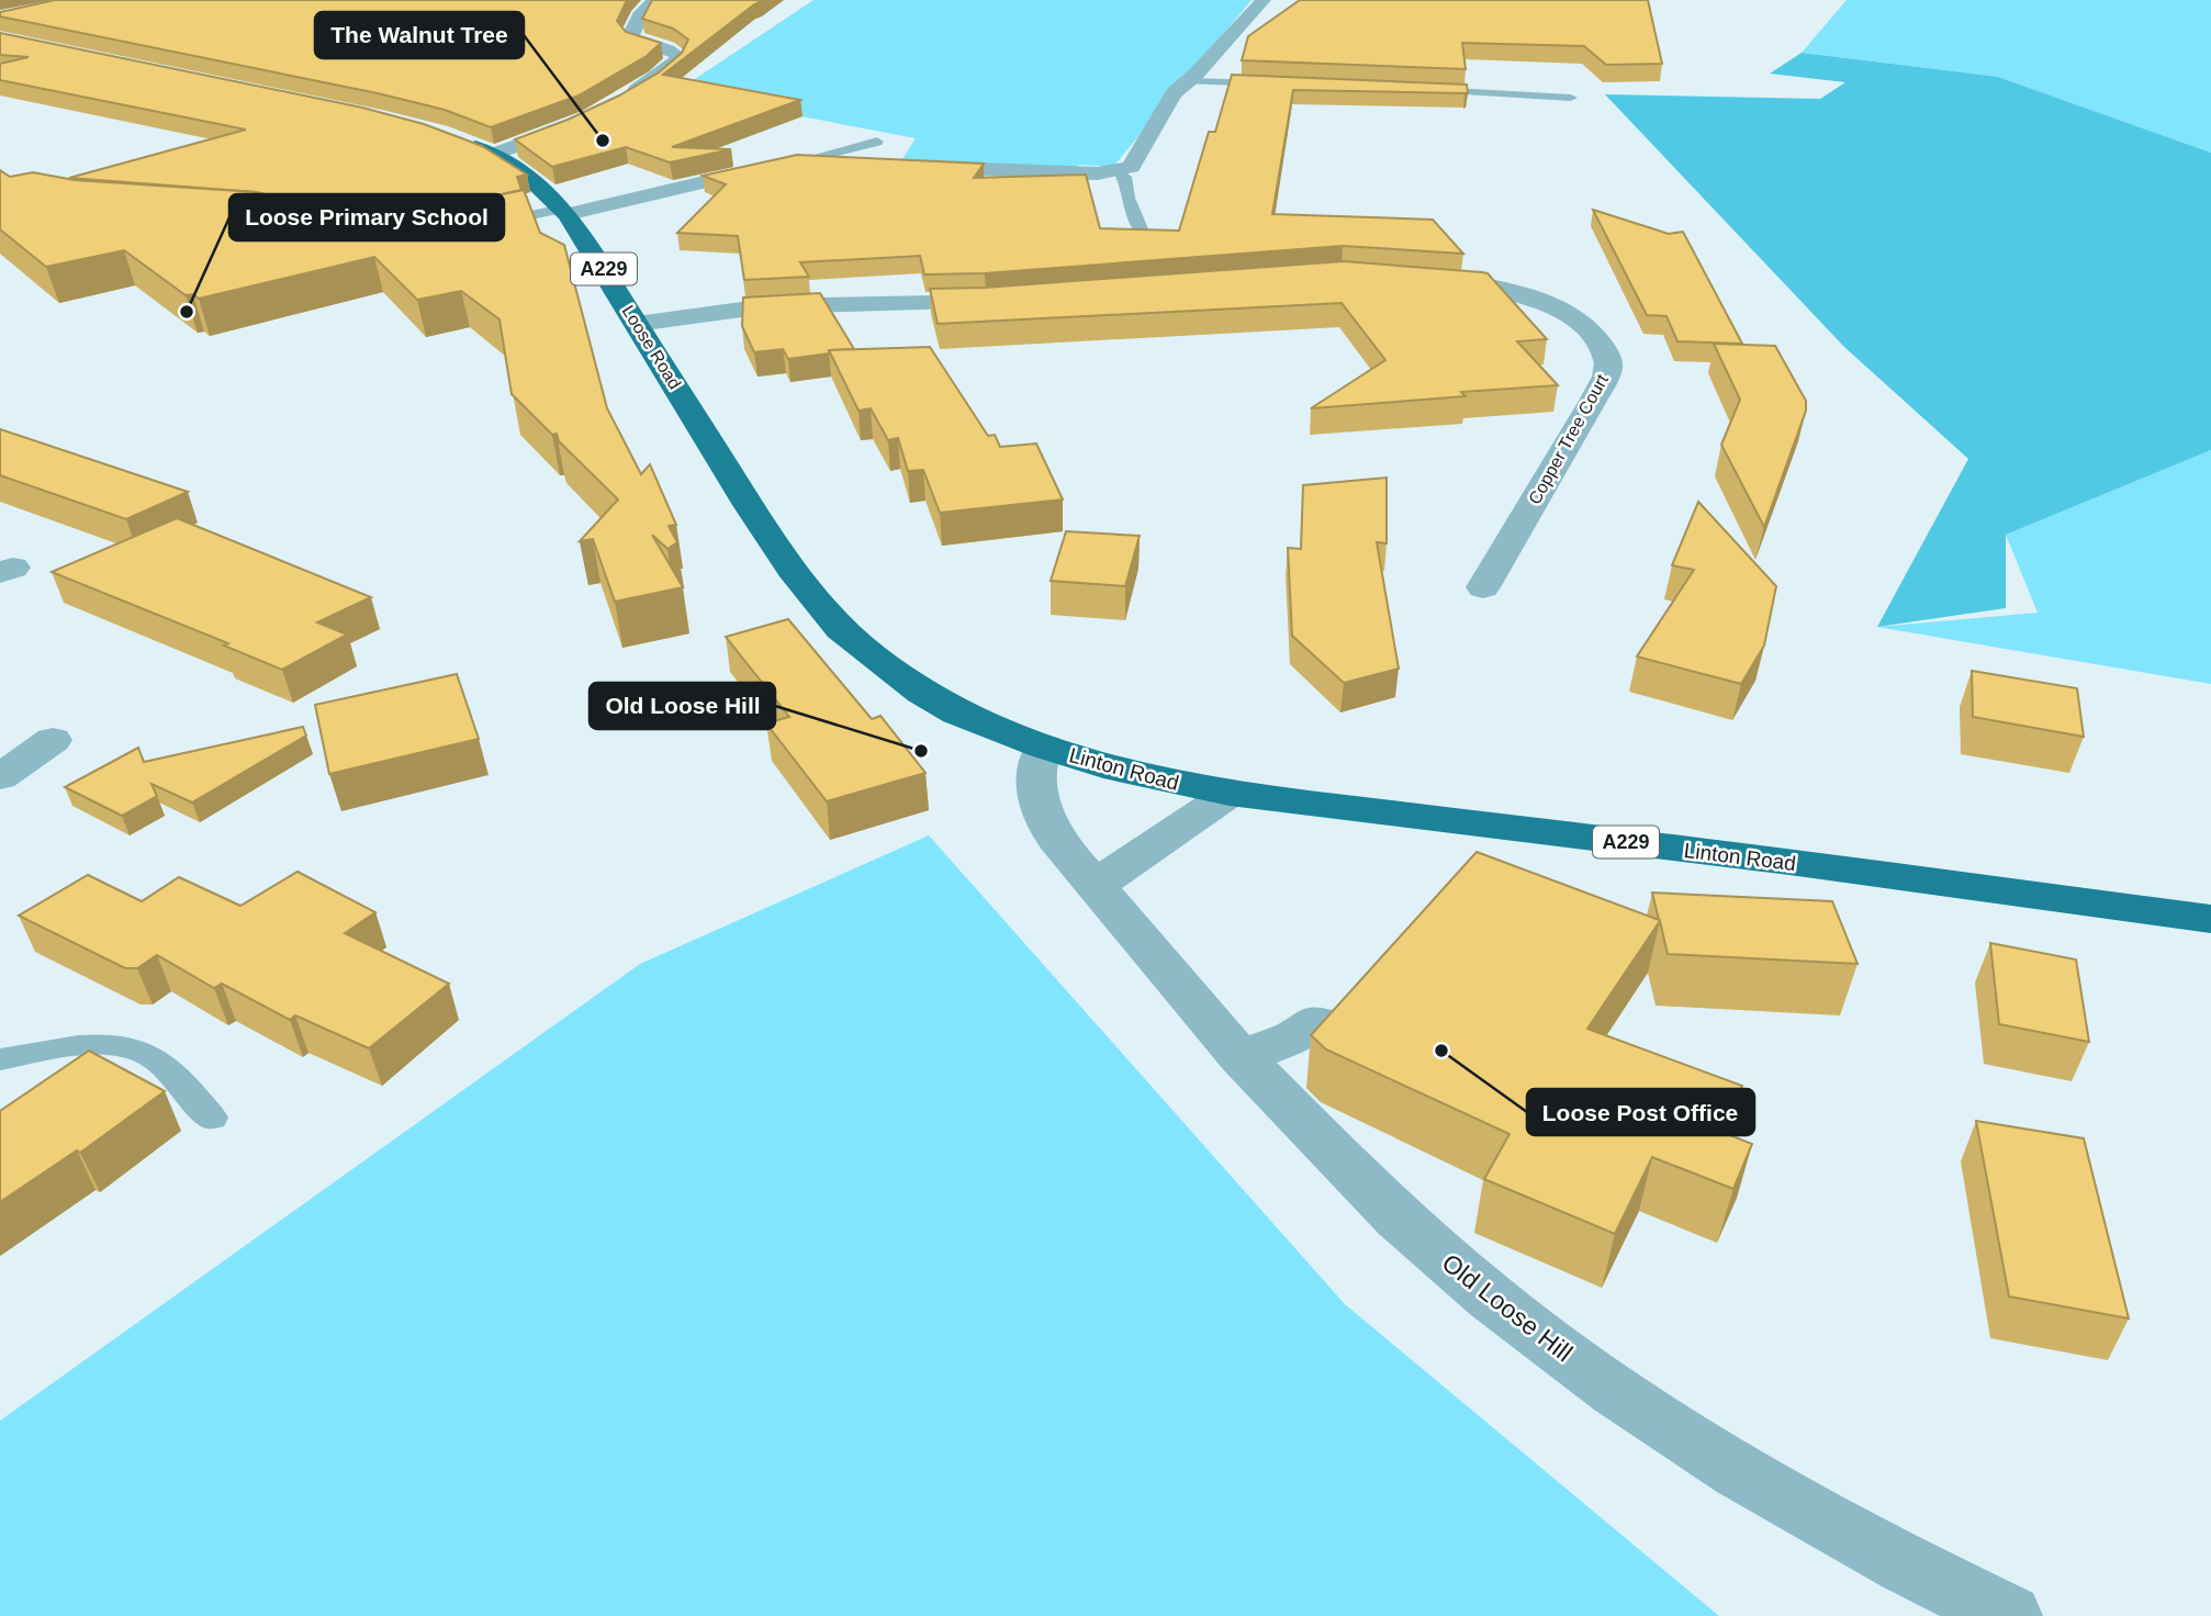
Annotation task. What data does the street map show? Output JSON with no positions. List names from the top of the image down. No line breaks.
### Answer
{"streets":{"highway":["A229","Loose Road","Linton Road"],"street":["Copper Tree Court","Old Loose Hill"]},"crossings":[["Loose Road","Linton Road"],["Loose Road","Old Loose Hill"],["Linton Road","Old Loose Hill"]],"places":["The Walnut Tree","Loose Primary School","Old Loose Hill","Loose Post Office"]}
